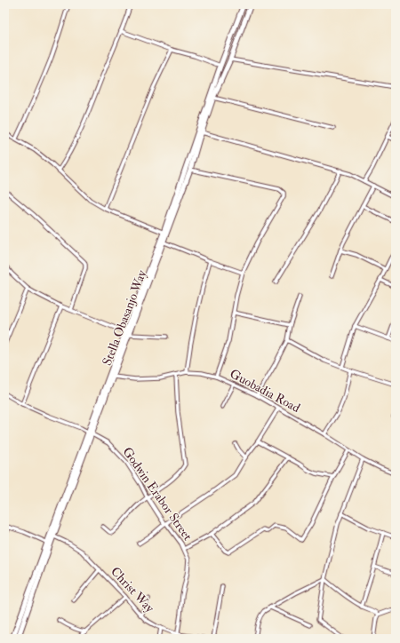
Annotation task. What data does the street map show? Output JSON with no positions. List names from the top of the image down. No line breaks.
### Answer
{"streets":{"street":["Stella Obasanjo Way","Guobadia Road","Godwin Erabor Street","Christ Way"]},"crossings":[["Stella Obasanjo Way","Guobadia Road"],["Stella Obasanjo Way","Godwin Erabor Street"],["Stella Obasanjo Way","Christ Way"],["Godwin Erabor Street","Christ Way"]]}
